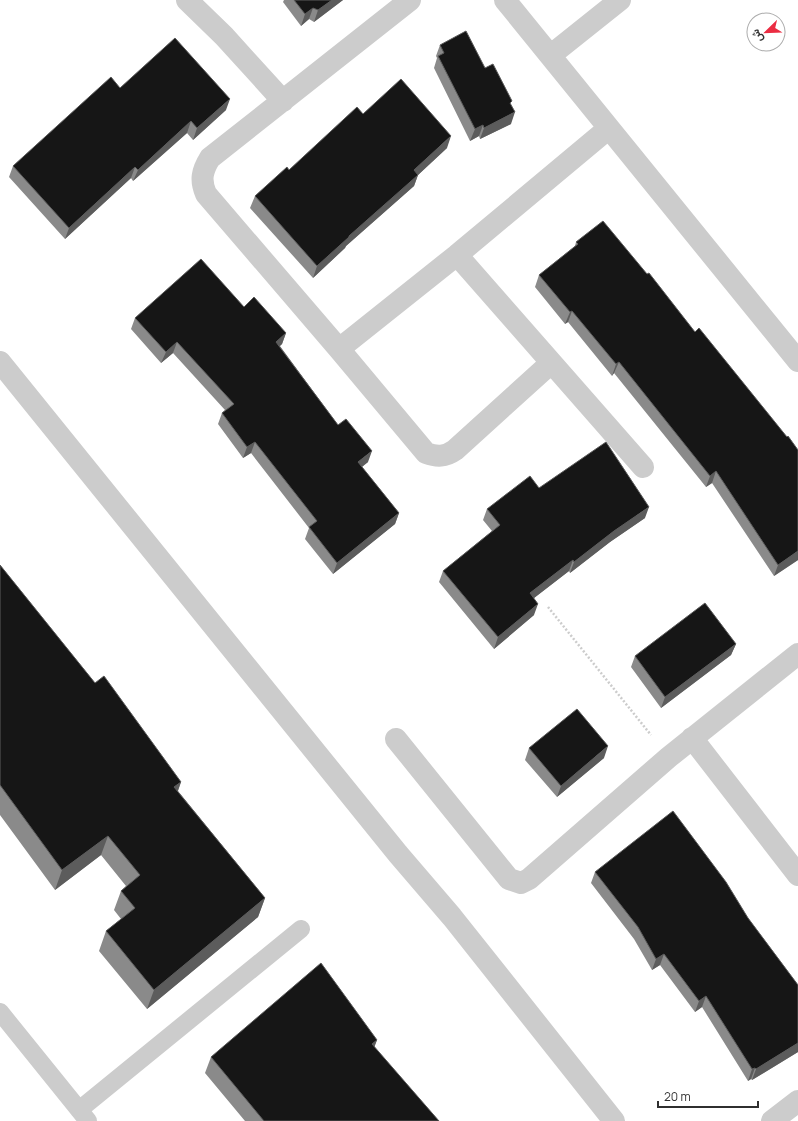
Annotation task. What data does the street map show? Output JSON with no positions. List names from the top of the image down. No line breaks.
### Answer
{"scale_bar":"20 m","north":"bottom left"}
